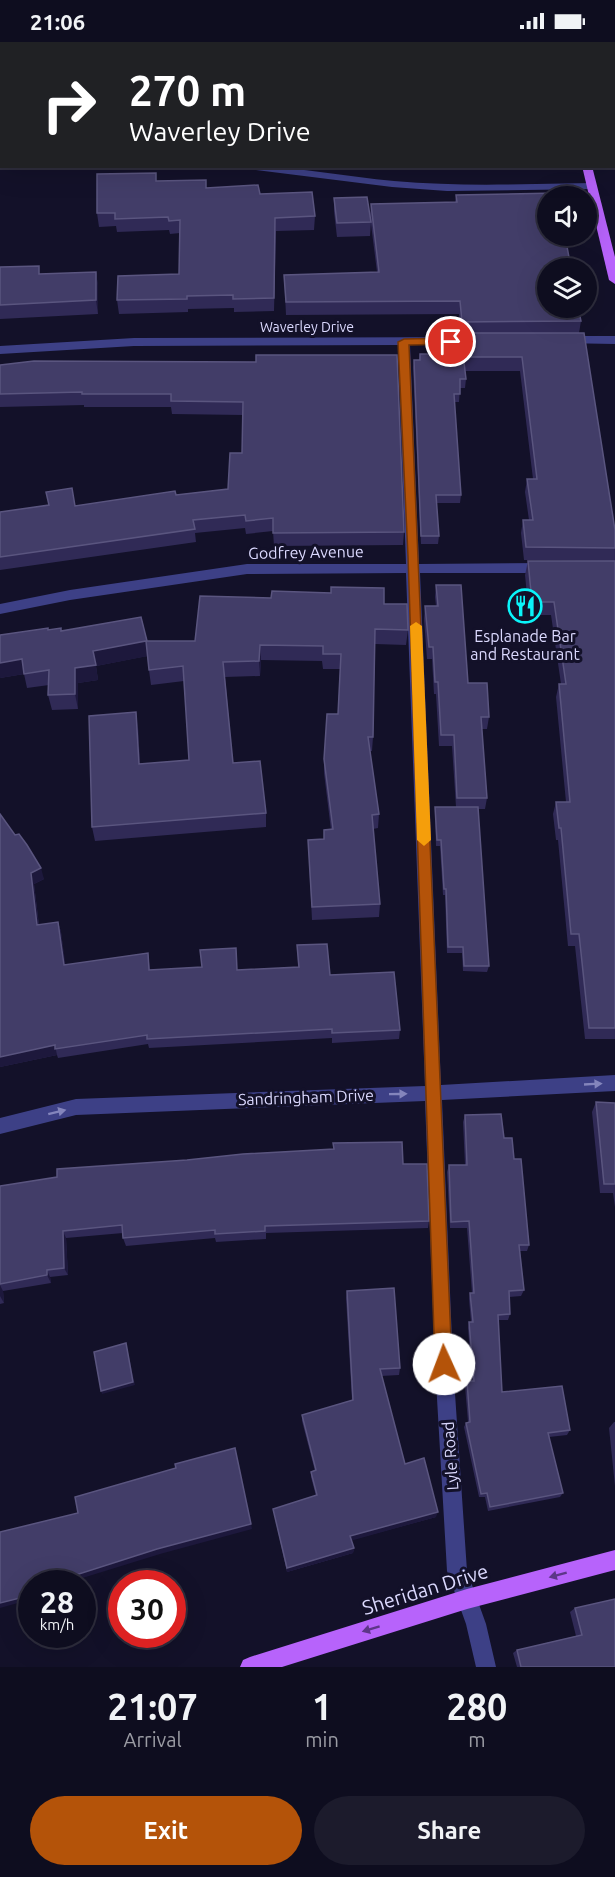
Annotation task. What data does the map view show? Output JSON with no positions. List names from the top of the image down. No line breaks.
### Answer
{"streets":{"main road":["Sheridan Drive"],"street":["Waverley Drive","Godfrey Avenue","Sandringham Drive","Lyle Road"]},"crossings":[["Waverley Drive","Lyle Road"],["Godfrey Avenue","Lyle Road"],["Sandringham Drive","Lyle Road"],["Lyle Road","Sheridan Drive"]],"one_way":["Sandringham Drive","Sheridan Drive"],"places":{"restaurant":["Esplanade Bar and Restaurant"]},"page":{"status":"21:06","turn":["270 m","Waverley Drive"],"speed":"28 km/h","limit":"30","eta":["21:07","Arrival","1","min","280","m"],"buttons":["Exit","Share"]}}
